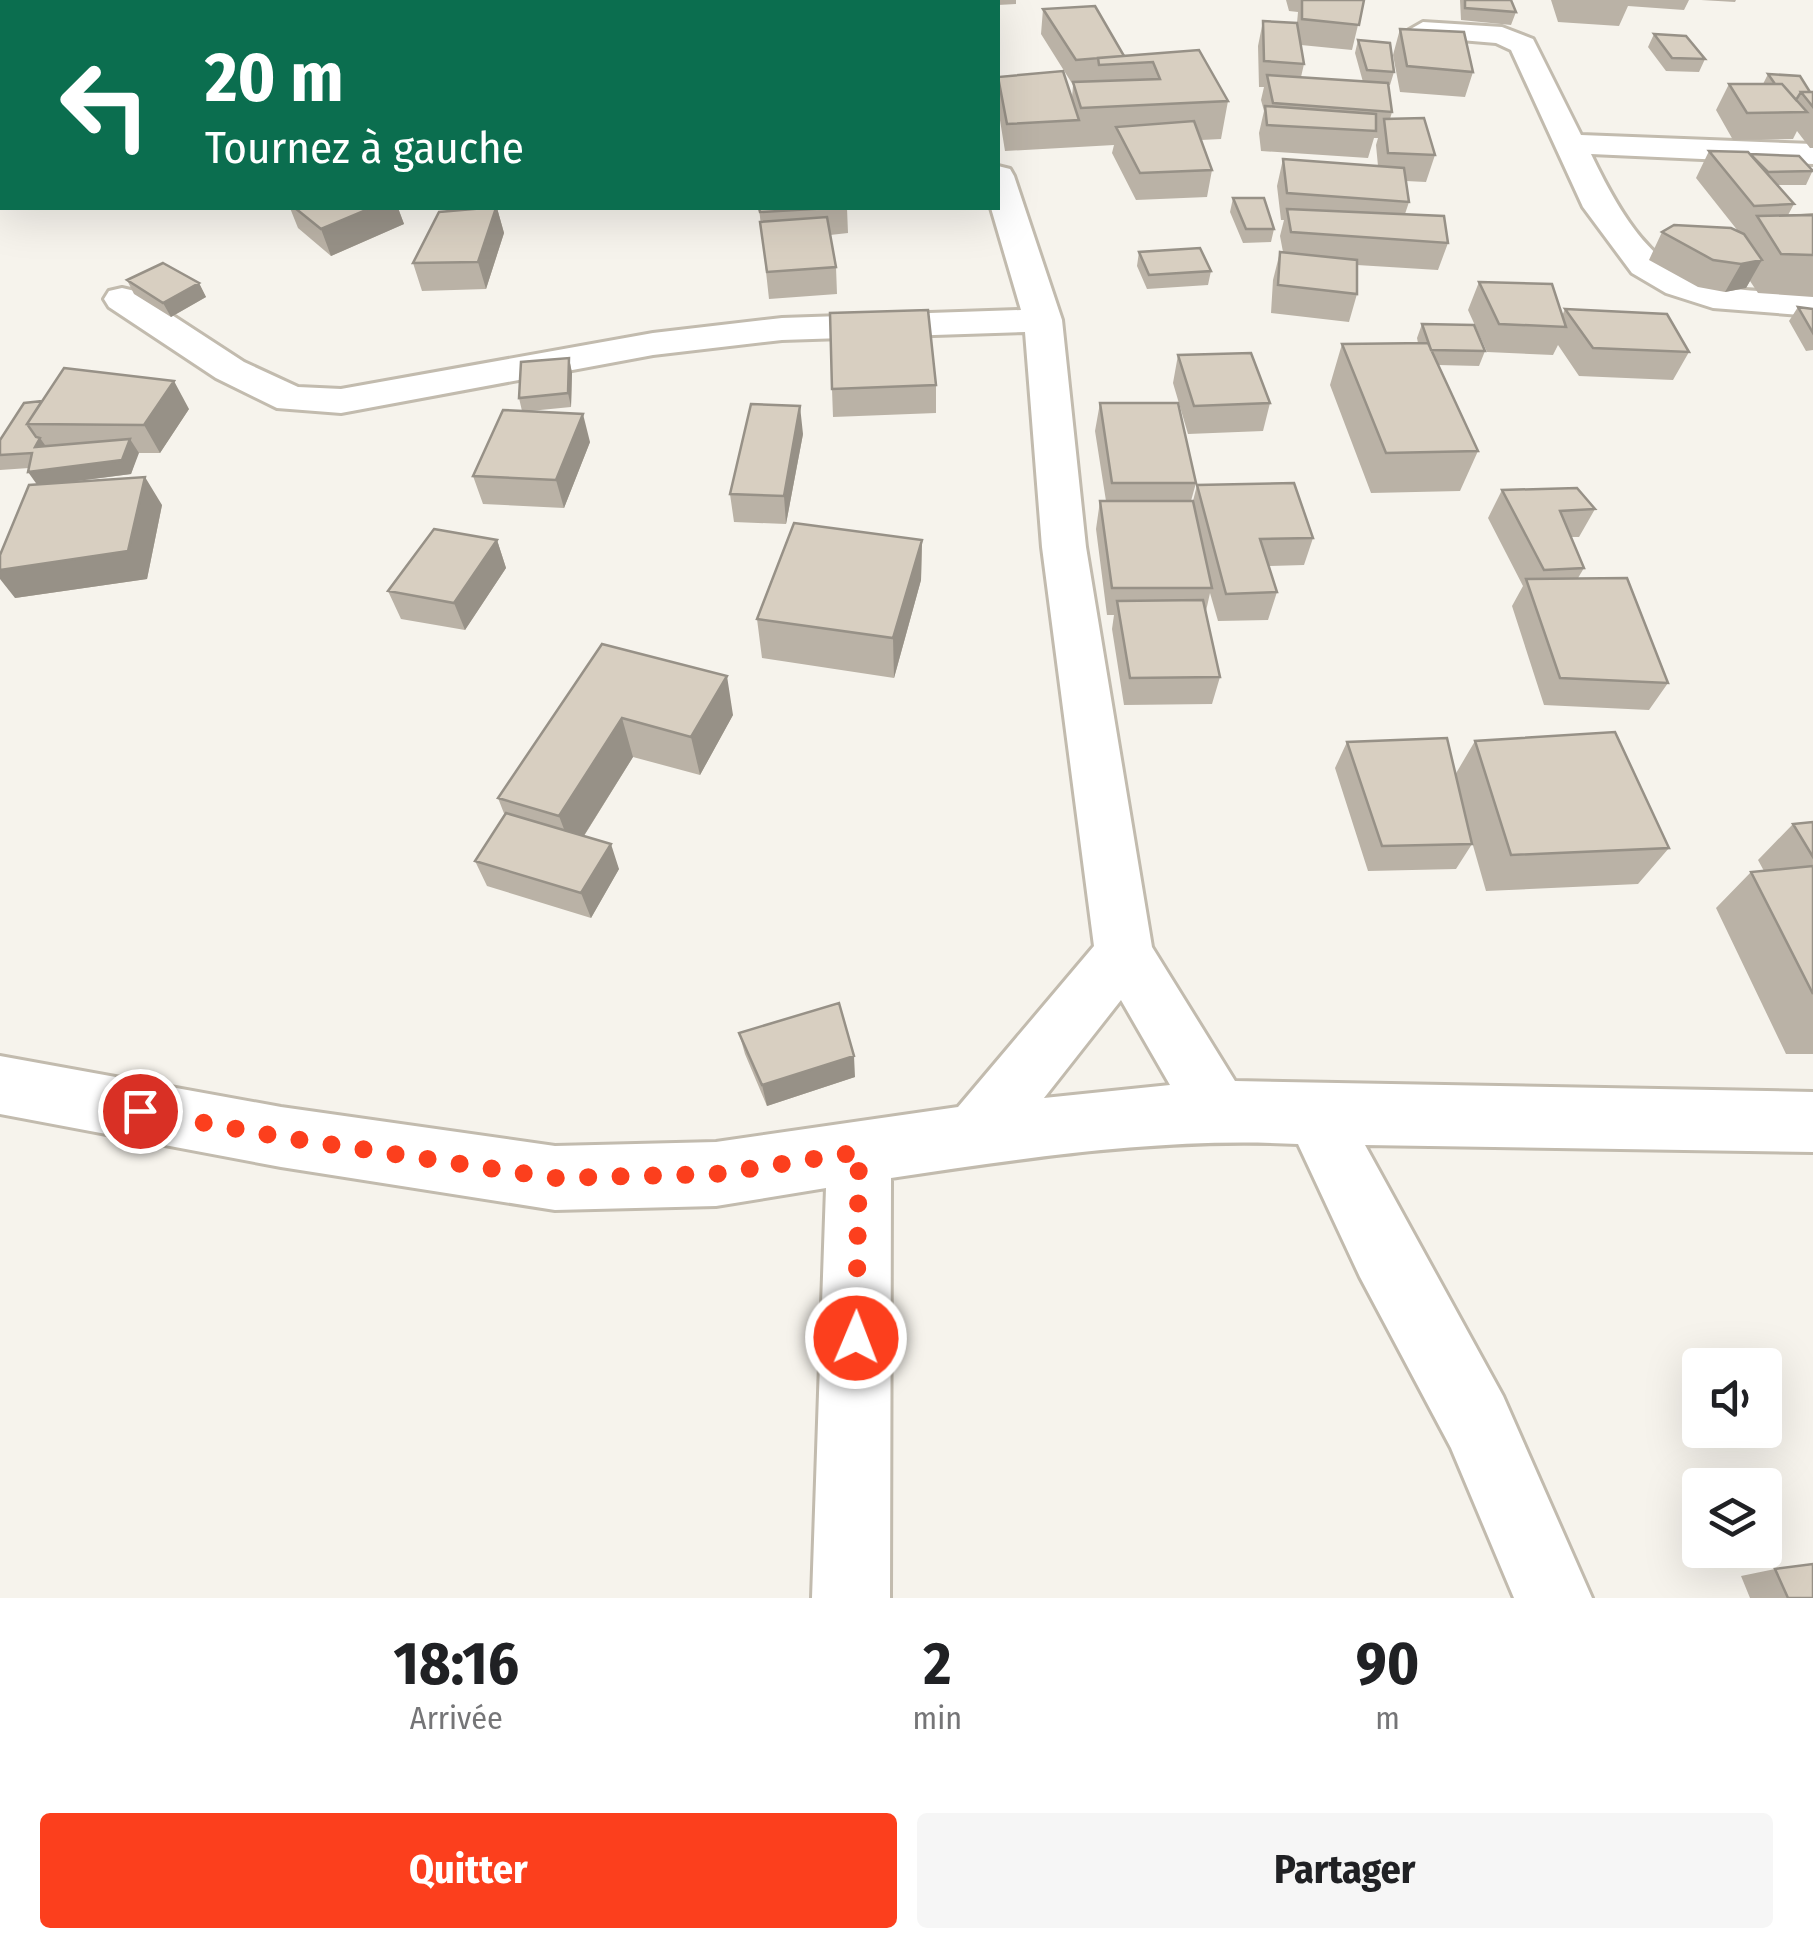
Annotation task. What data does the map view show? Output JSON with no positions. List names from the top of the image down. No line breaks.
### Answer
{"page":{"turn":["20 m","Tournez à gauche"],"eta":["18:16","Arrivée","2","min","90","m"],"buttons":["Quitter","Partager"]}}
